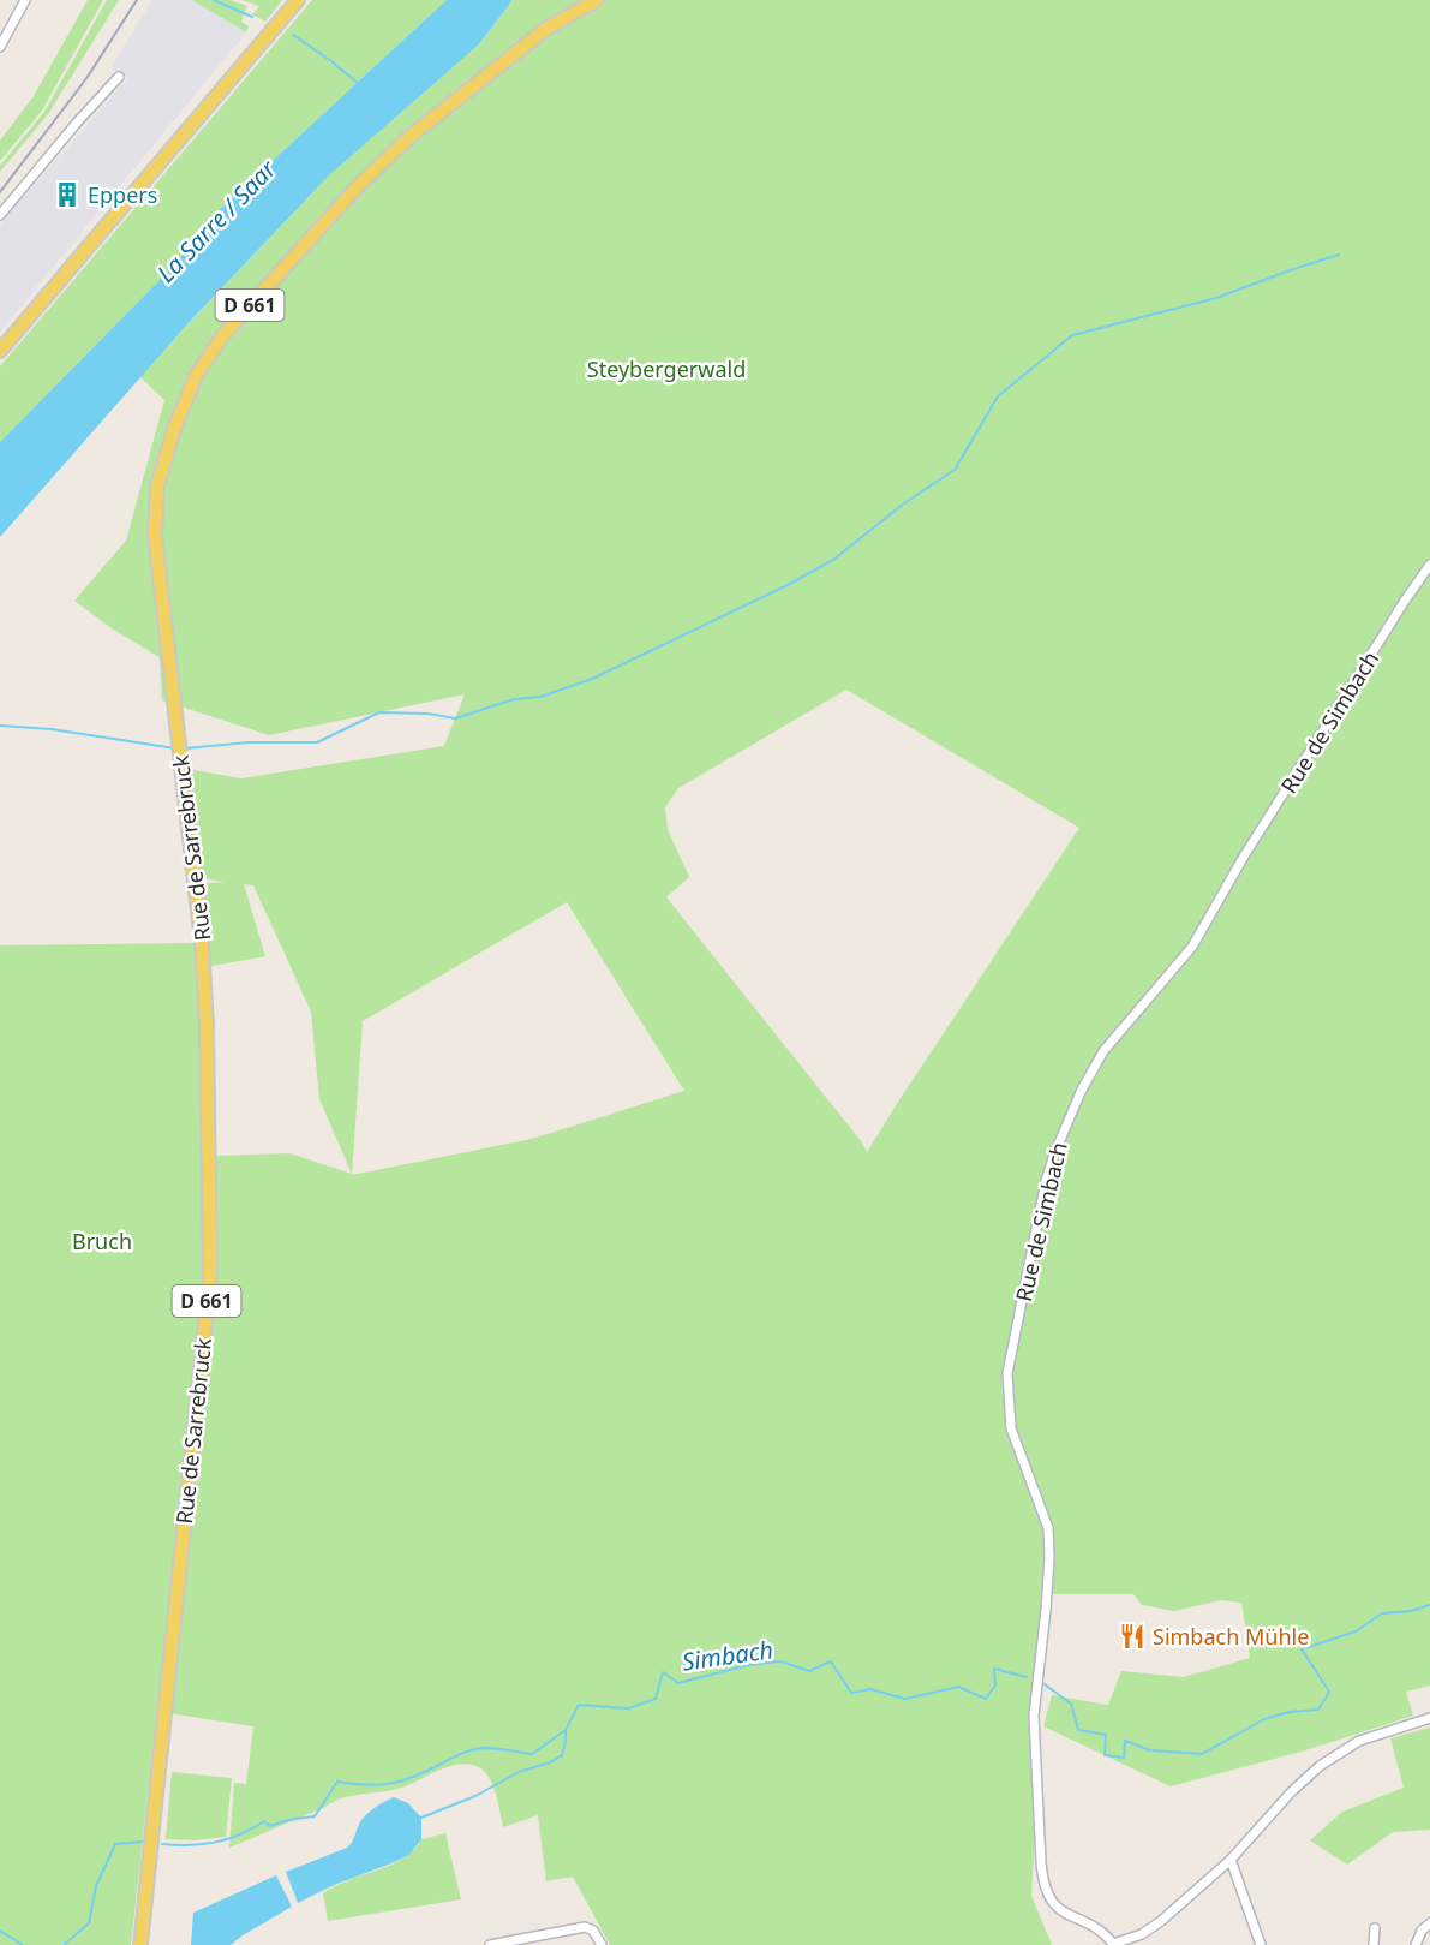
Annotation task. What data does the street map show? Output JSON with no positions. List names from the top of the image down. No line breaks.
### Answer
{"streets":{"main road":["D 661","Rue de Sarrebruck"],"street":["Rue de Simbach"]},"water":["La Sarre / Saar","Simbach"],"parks":["Steybergerwald","Bruch"],"places":{"building":["Eppers"],"restaurant":["Simbach Mühle"]}}
